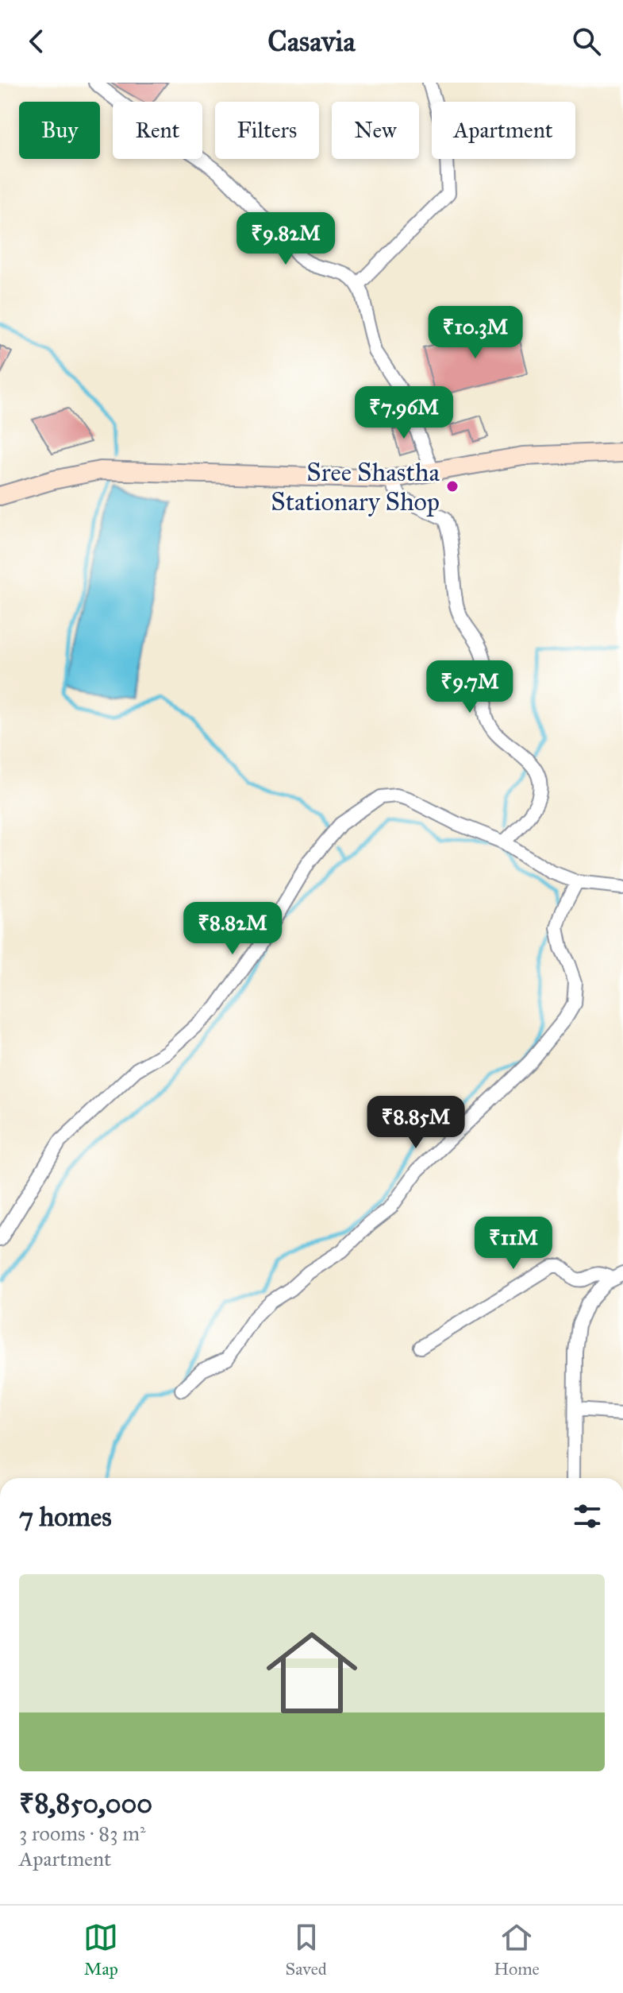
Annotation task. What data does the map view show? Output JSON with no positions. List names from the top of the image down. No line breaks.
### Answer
{"places":["Sree Shastha Stationary Shop"],"page":{"header":"Casavia","chip":["Buy","Rent","Filters","New","Apartment"],"price":["₹9.82M","₹10.3M","₹7.96M","₹9.7M","₹8.82M","₹8.85M","₹11M"],"heading":"7 homes","list":[{"name":"₹8,850,000","note":"3 rooms · 83 m² · Apartment"}],"tabs":["Map","Saved","Home"]}}
